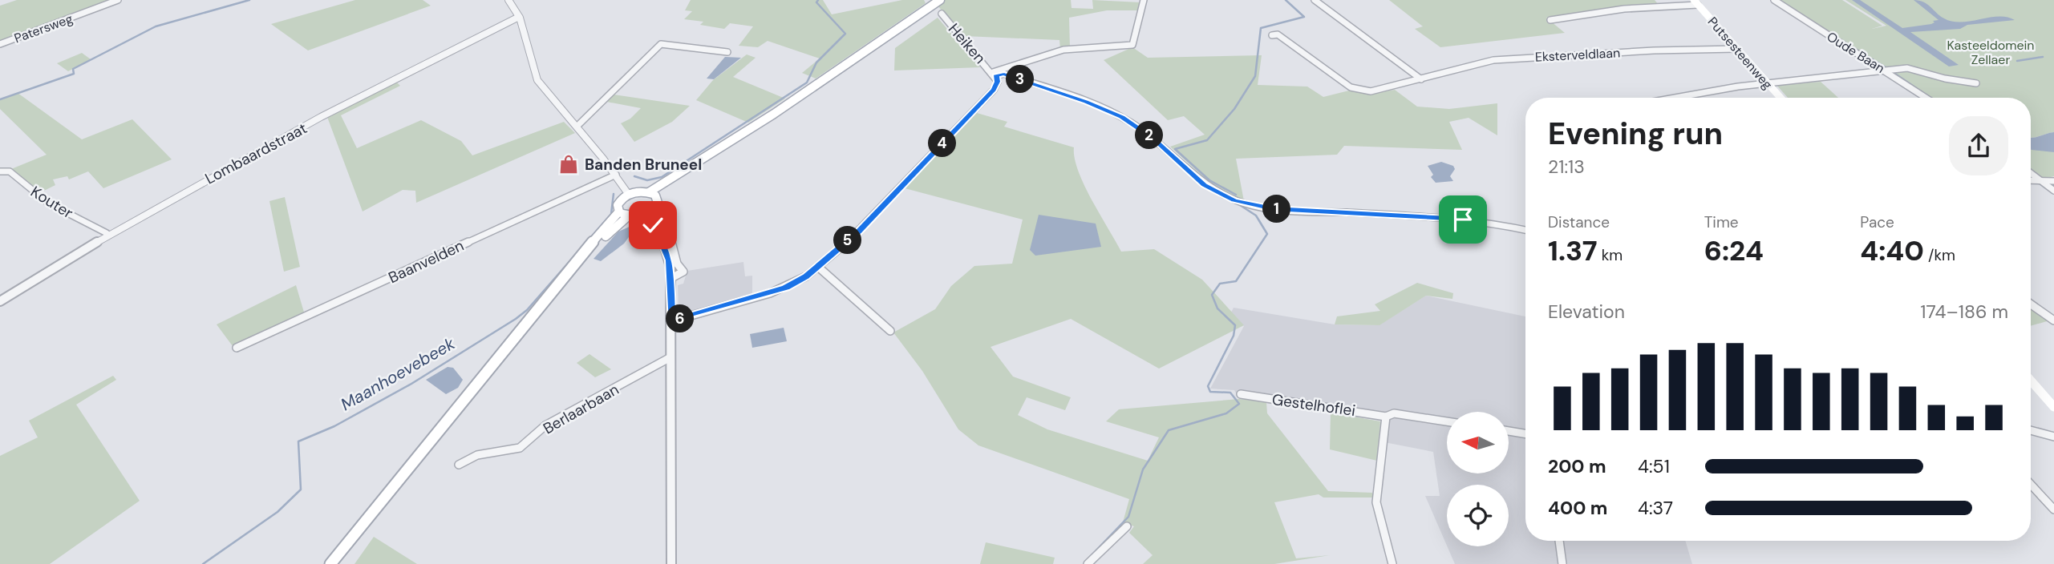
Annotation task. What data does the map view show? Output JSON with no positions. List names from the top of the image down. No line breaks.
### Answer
{"streets":{"main road":["Putsesteenweg"],"street":["Patersweg","Heiken","Oude Baan","Eksterveldlaan","Lombaardstraat","Kouter","Baanvelden","Gestelhoflei","Berlaarbaan"]},"crossings":[["Putsesteenweg","Eksterveldlaan"],["Lombaardstraat","Kouter"]],"water":["Maanhoevebeek"],"parks":["Kasteeldomein Zellaer"],"places":{"shop":["Banden Bruneel"]},"north":"left","page":{"pins":["3","2","4","1","5","6"],"heading":["Evening run","21:13"],"stats":[["Distance","1.37 km"],["Time","6:24"],["Pace","4:40 /km"]],"chart":["Elevation","174–186 m"],"list":[{"name":"200 m","note":"4:51"},{"name":"400 m","note":"4:37"}]}}
